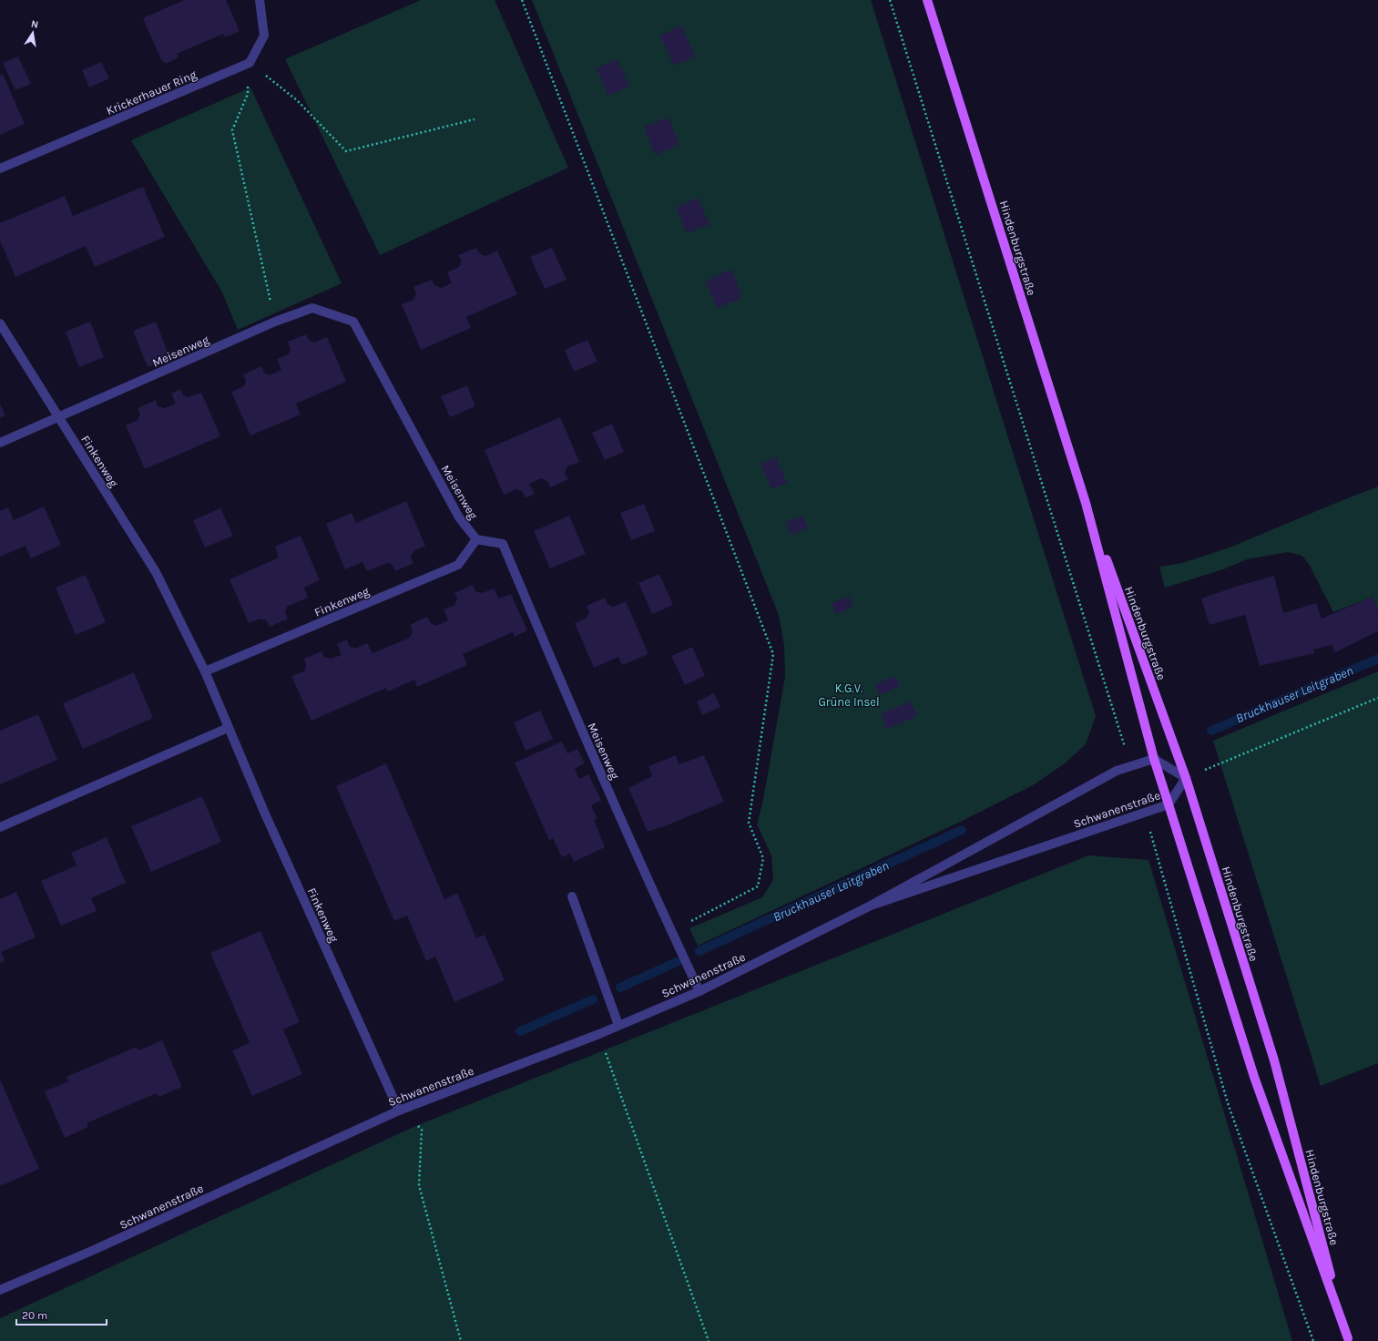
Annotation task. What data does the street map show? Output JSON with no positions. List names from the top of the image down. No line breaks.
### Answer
{"streets":{"main road":["Hindenburgstraße"],"street":["Krickerhauer Ring","Meisenweg","Finkenweg","Schwanenstraße"]},"crossings":[["Hindenburgstraße","Schwanenstraße"],["Meisenweg","Finkenweg"],["Meisenweg","Schwanenstraße"],["Finkenweg","Schwanenstraße"]],"water":["Bruckhauser Leitgraben"],"parks":["K.G.V. Grüne Insel"],"scale_bar":"20 m","north":"top"}
